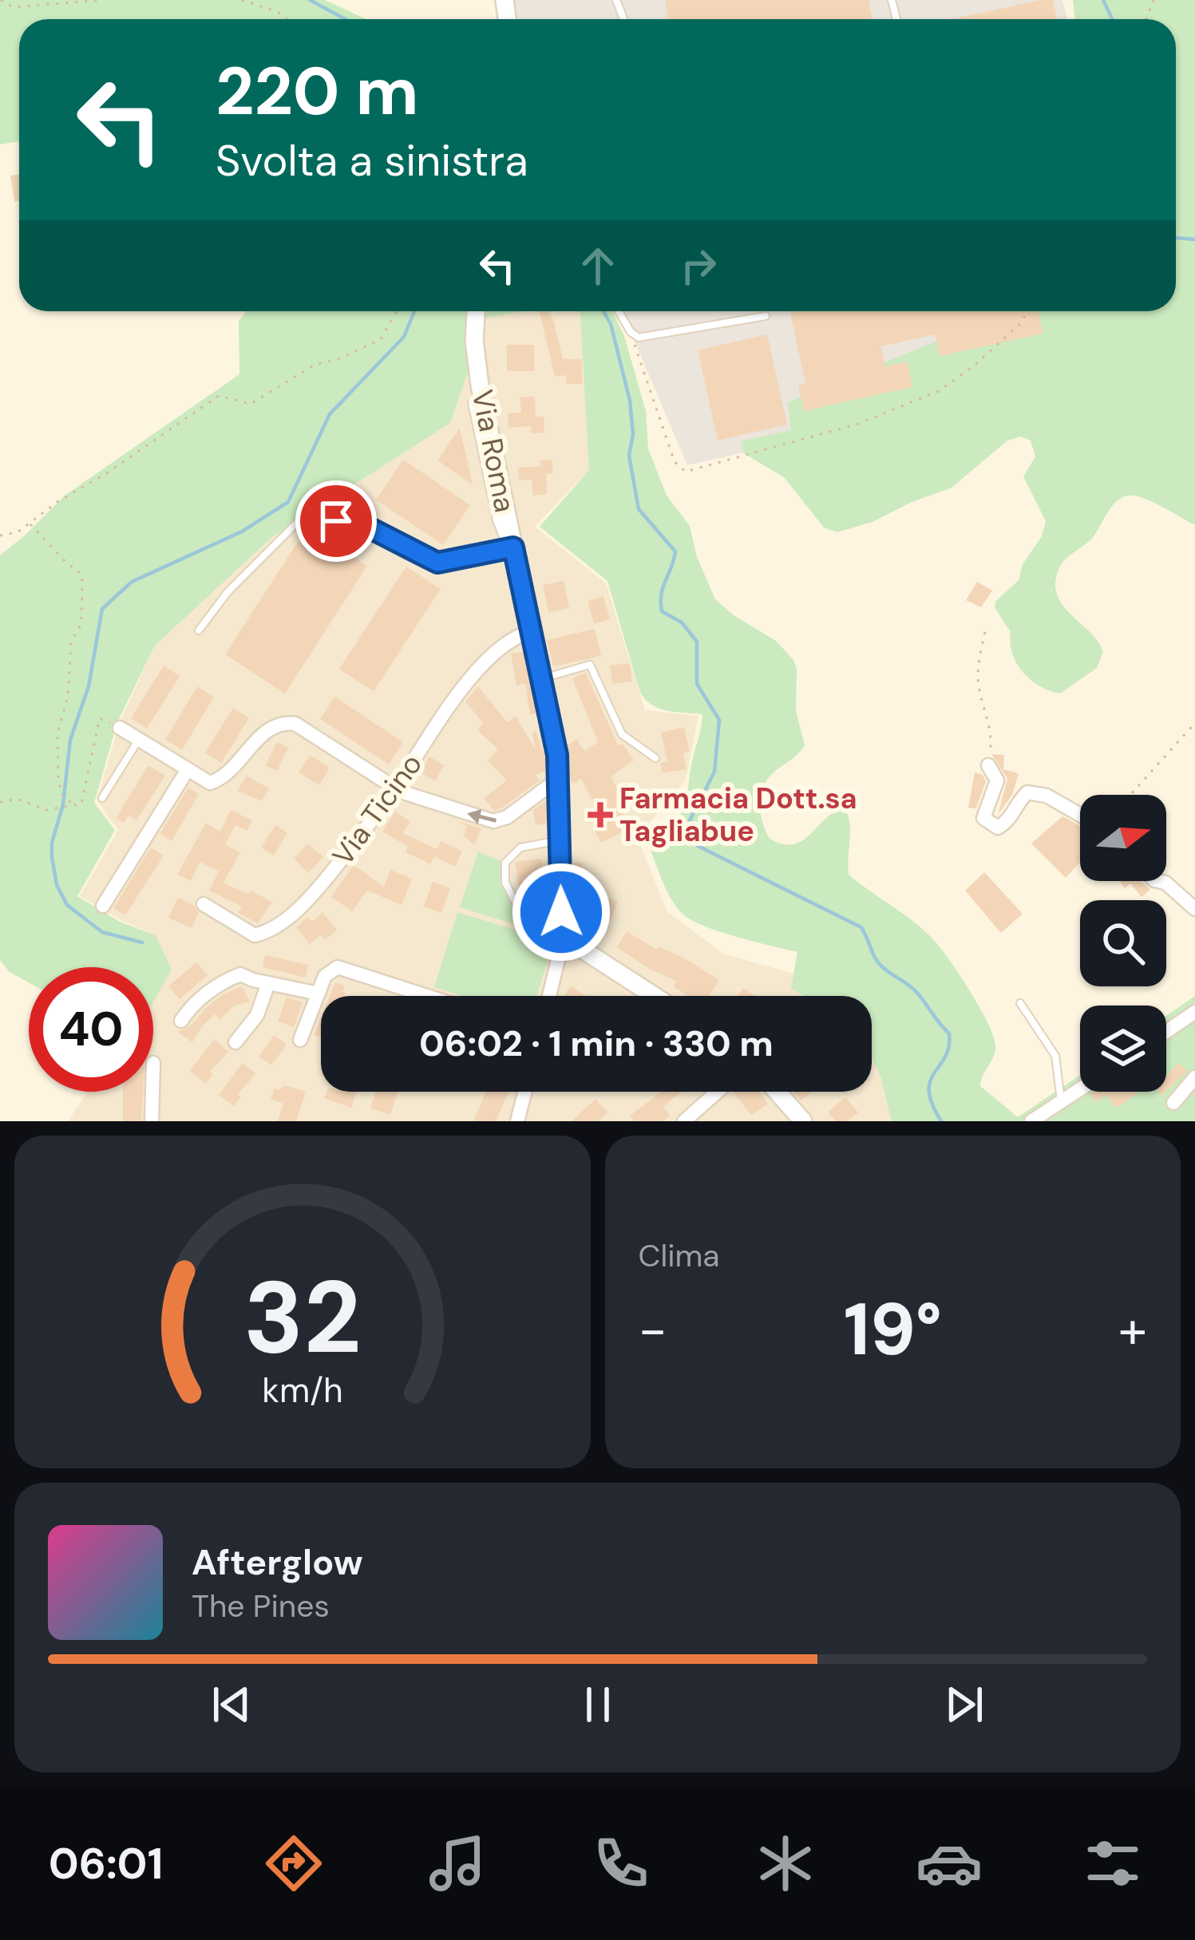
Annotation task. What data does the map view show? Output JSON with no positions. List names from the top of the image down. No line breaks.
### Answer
{"streets":{"street":["Via Roma","Via Ticino"]},"crossings":[["Via Roma","Via Ticino"]],"places":{"health":["Farmacia Dott.sa Tagliabue"]},"north":"right","page":{"turn":["220 m","Svolta a sinistra"],"limit":"40","trip":"06:02 · 1 min · 330 m","tile":"Clima","heat":["−","19°","+"],"song":["Afterglow","The Pines"],"tabs":"06:01","gauge":["32","km/h"]}}
